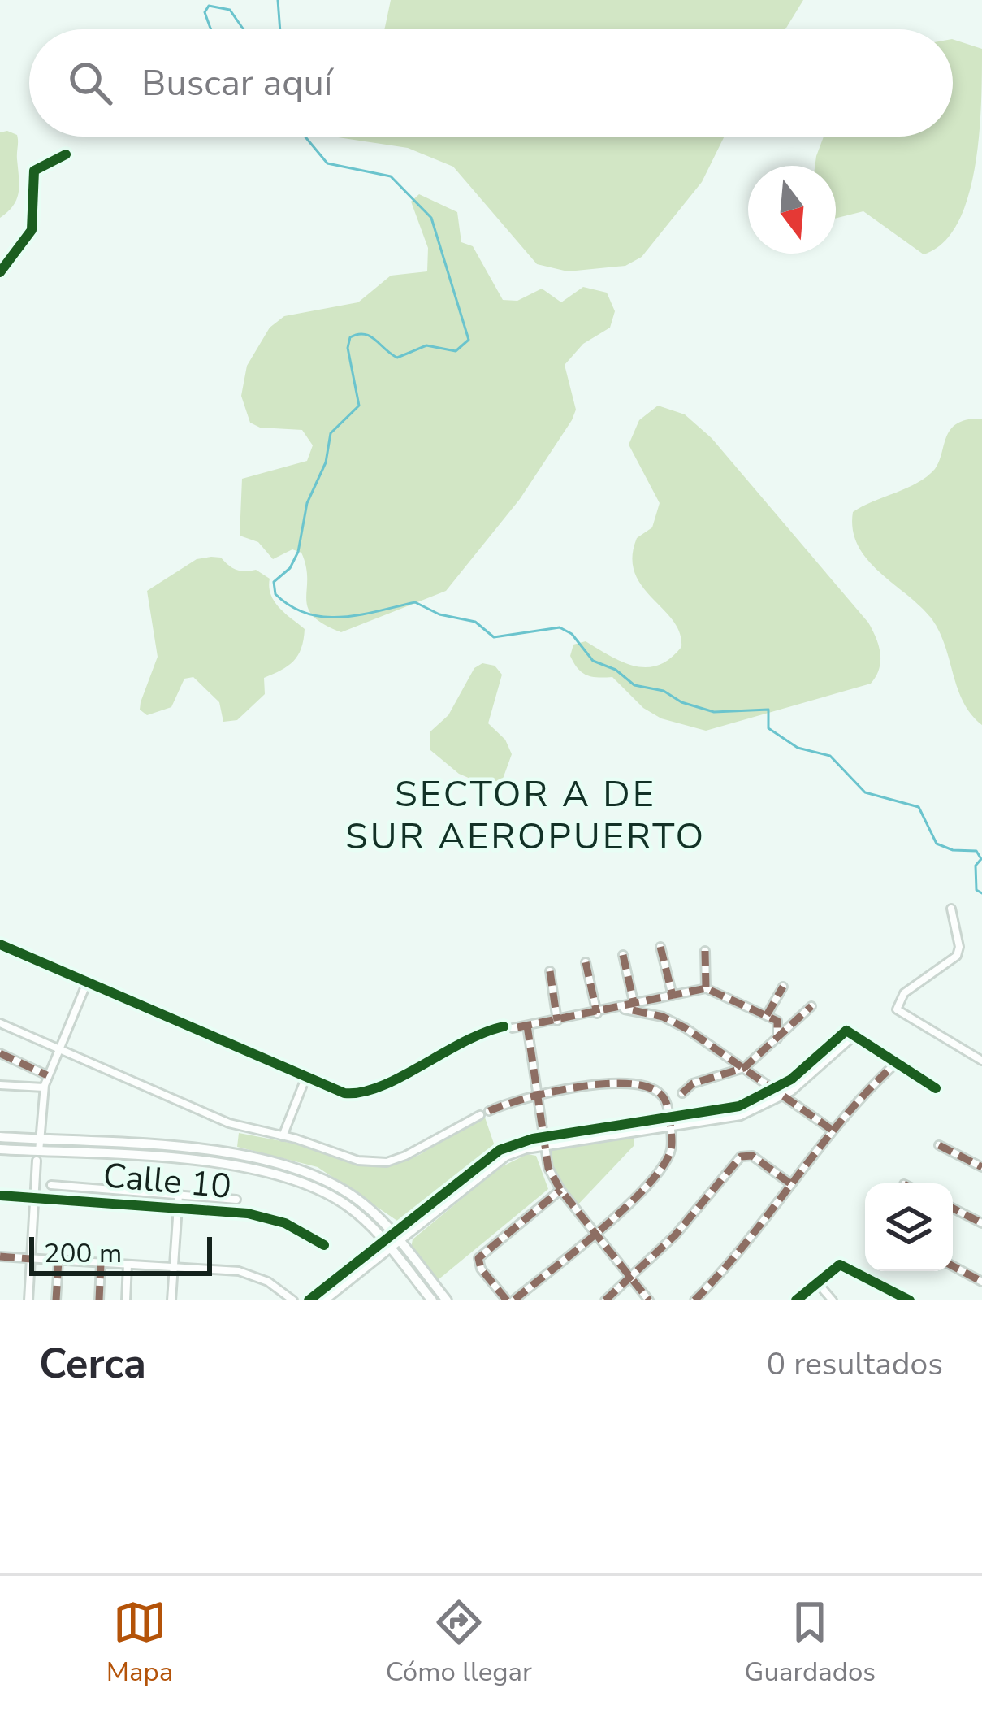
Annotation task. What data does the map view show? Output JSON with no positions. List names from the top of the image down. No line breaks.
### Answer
{"streets":{"street":["Calle 10"]},"districts":["SECTOR A DE SUR AEROPUERTO"],"scale_bar":"200 m","north":"bottom","page":{"search":"Buscar aquí","scale":"200 m","heading":["Cerca","0 resultados"],"nav":["Mapa","Cómo llegar","Guardados"]}}
